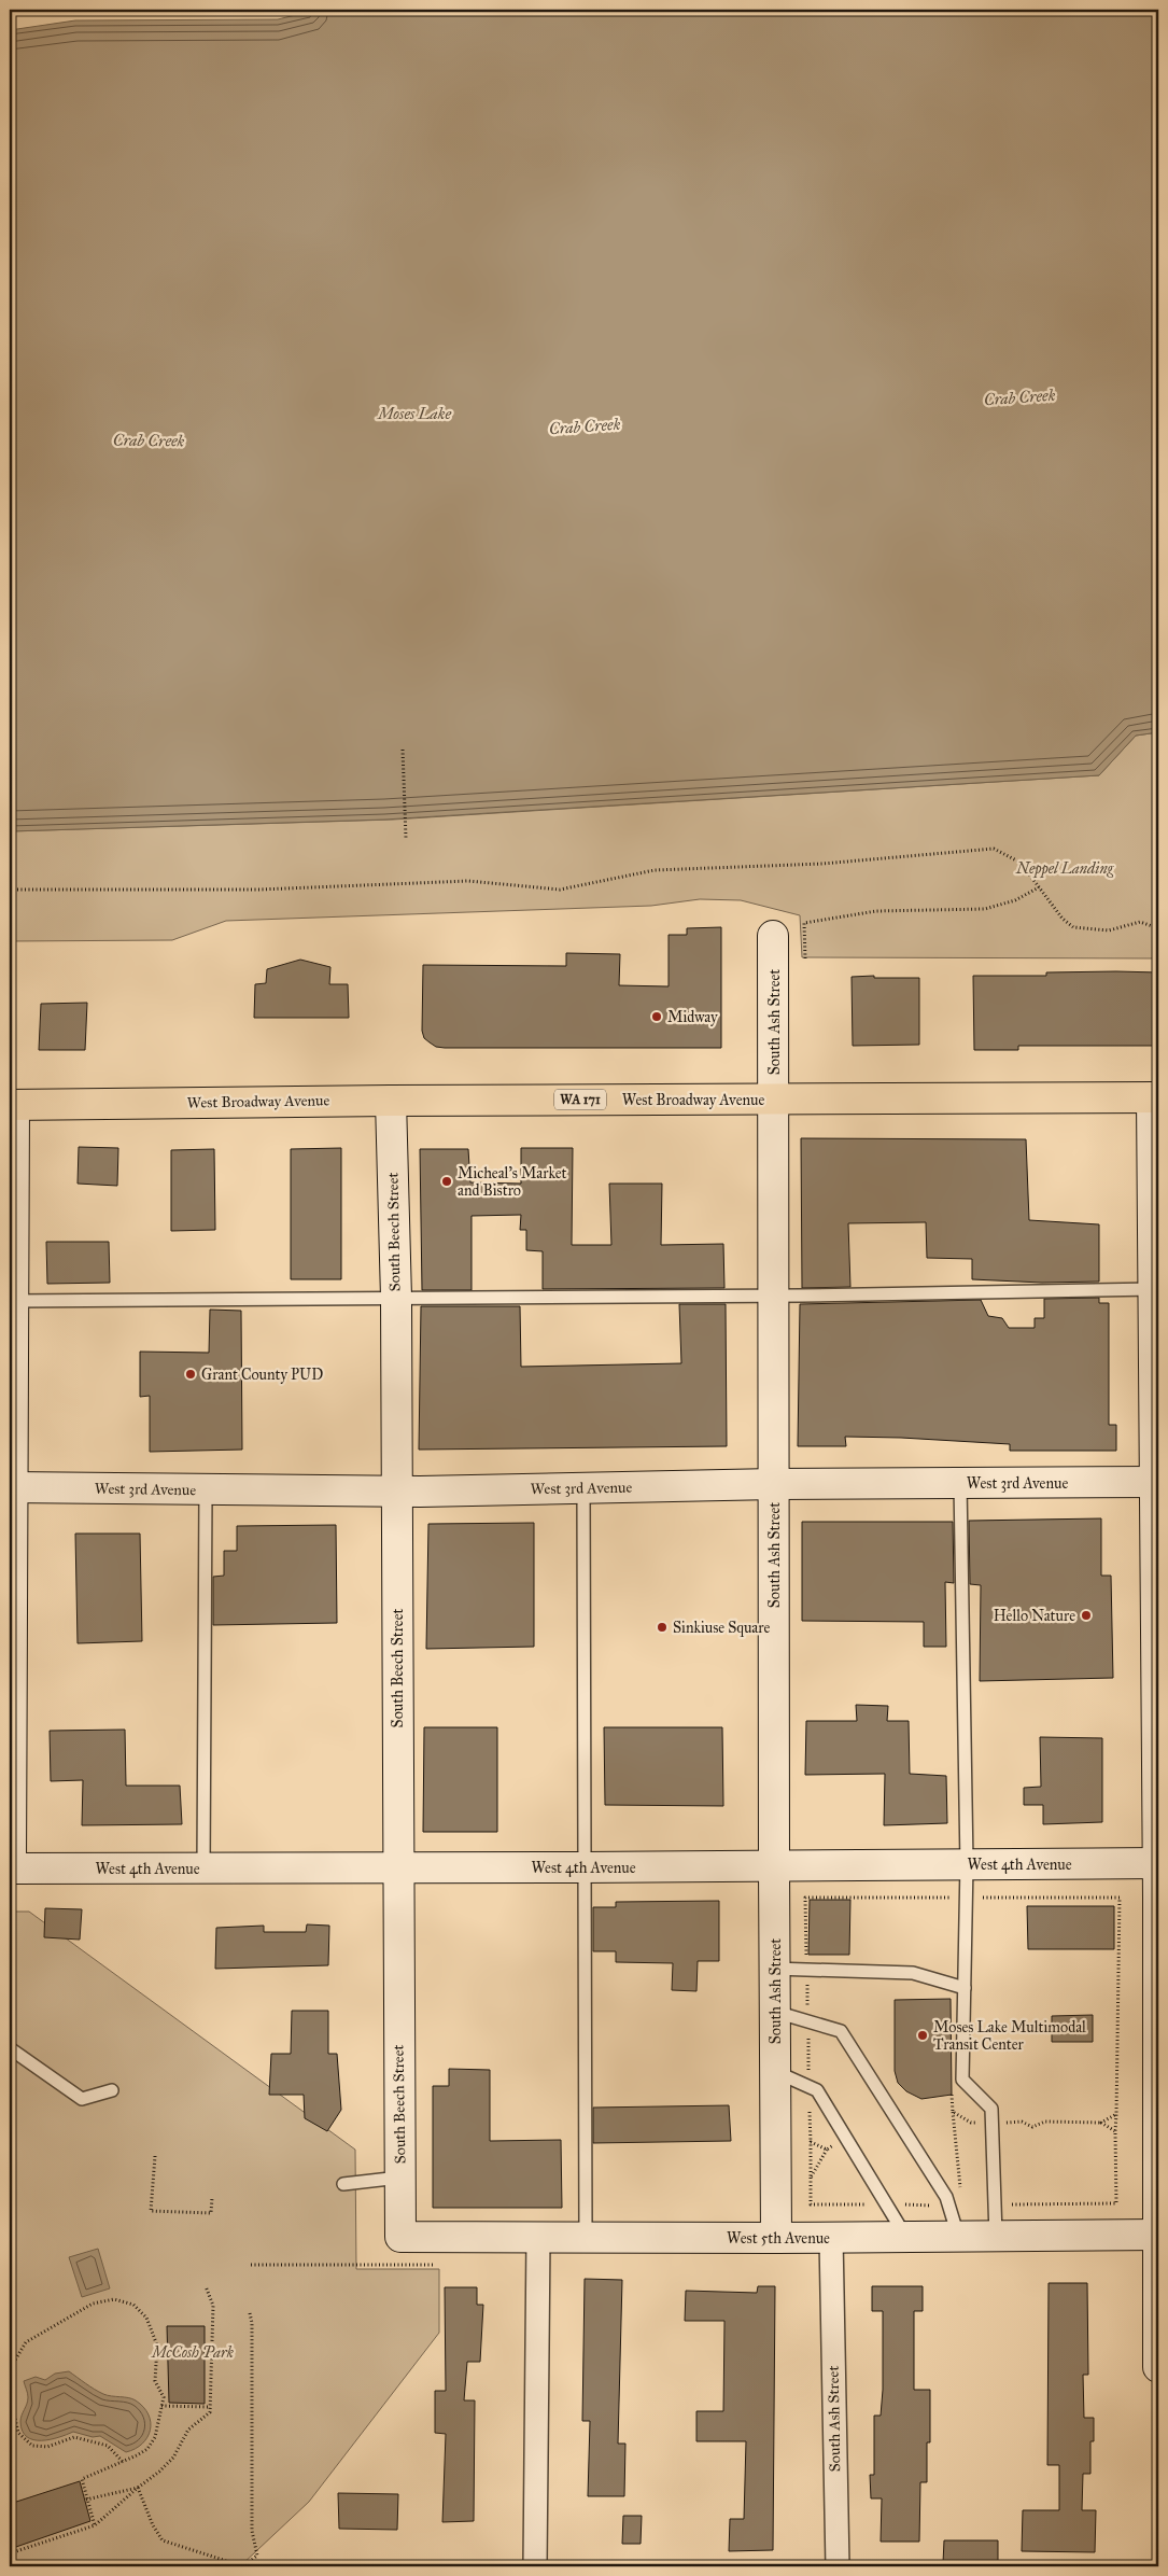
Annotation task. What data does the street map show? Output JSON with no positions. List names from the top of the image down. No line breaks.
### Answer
{"streets":{"main road":["WA 171","West Broadway Avenue"],"street":["South Ash Street","South Beech Street","West 3rd Avenue","West 4th Avenue","West 5th Avenue"]},"crossings":[["South Ash Street","West Broadway Avenue"],["South Ash Street","West 3rd Avenue"],["South Ash Street","West 4th Avenue"],["South Ash Street","West 5th Avenue"],["West Broadway Avenue","South Beech Street"],["South Beech Street","West 3rd Avenue"],["South Beech Street","West 4th Avenue"],["South Beech Street","West 5th Avenue"]],"water":["Crab Creek","Moses Lake"],"parks":["Neppel Landing","McCosh Park"],"places":["Midway","Micheal's Market and Bistro","Grant County PUD","Hello Nature","Sinkiuse Square","Moses Lake Multimodal Transit Center"]}
